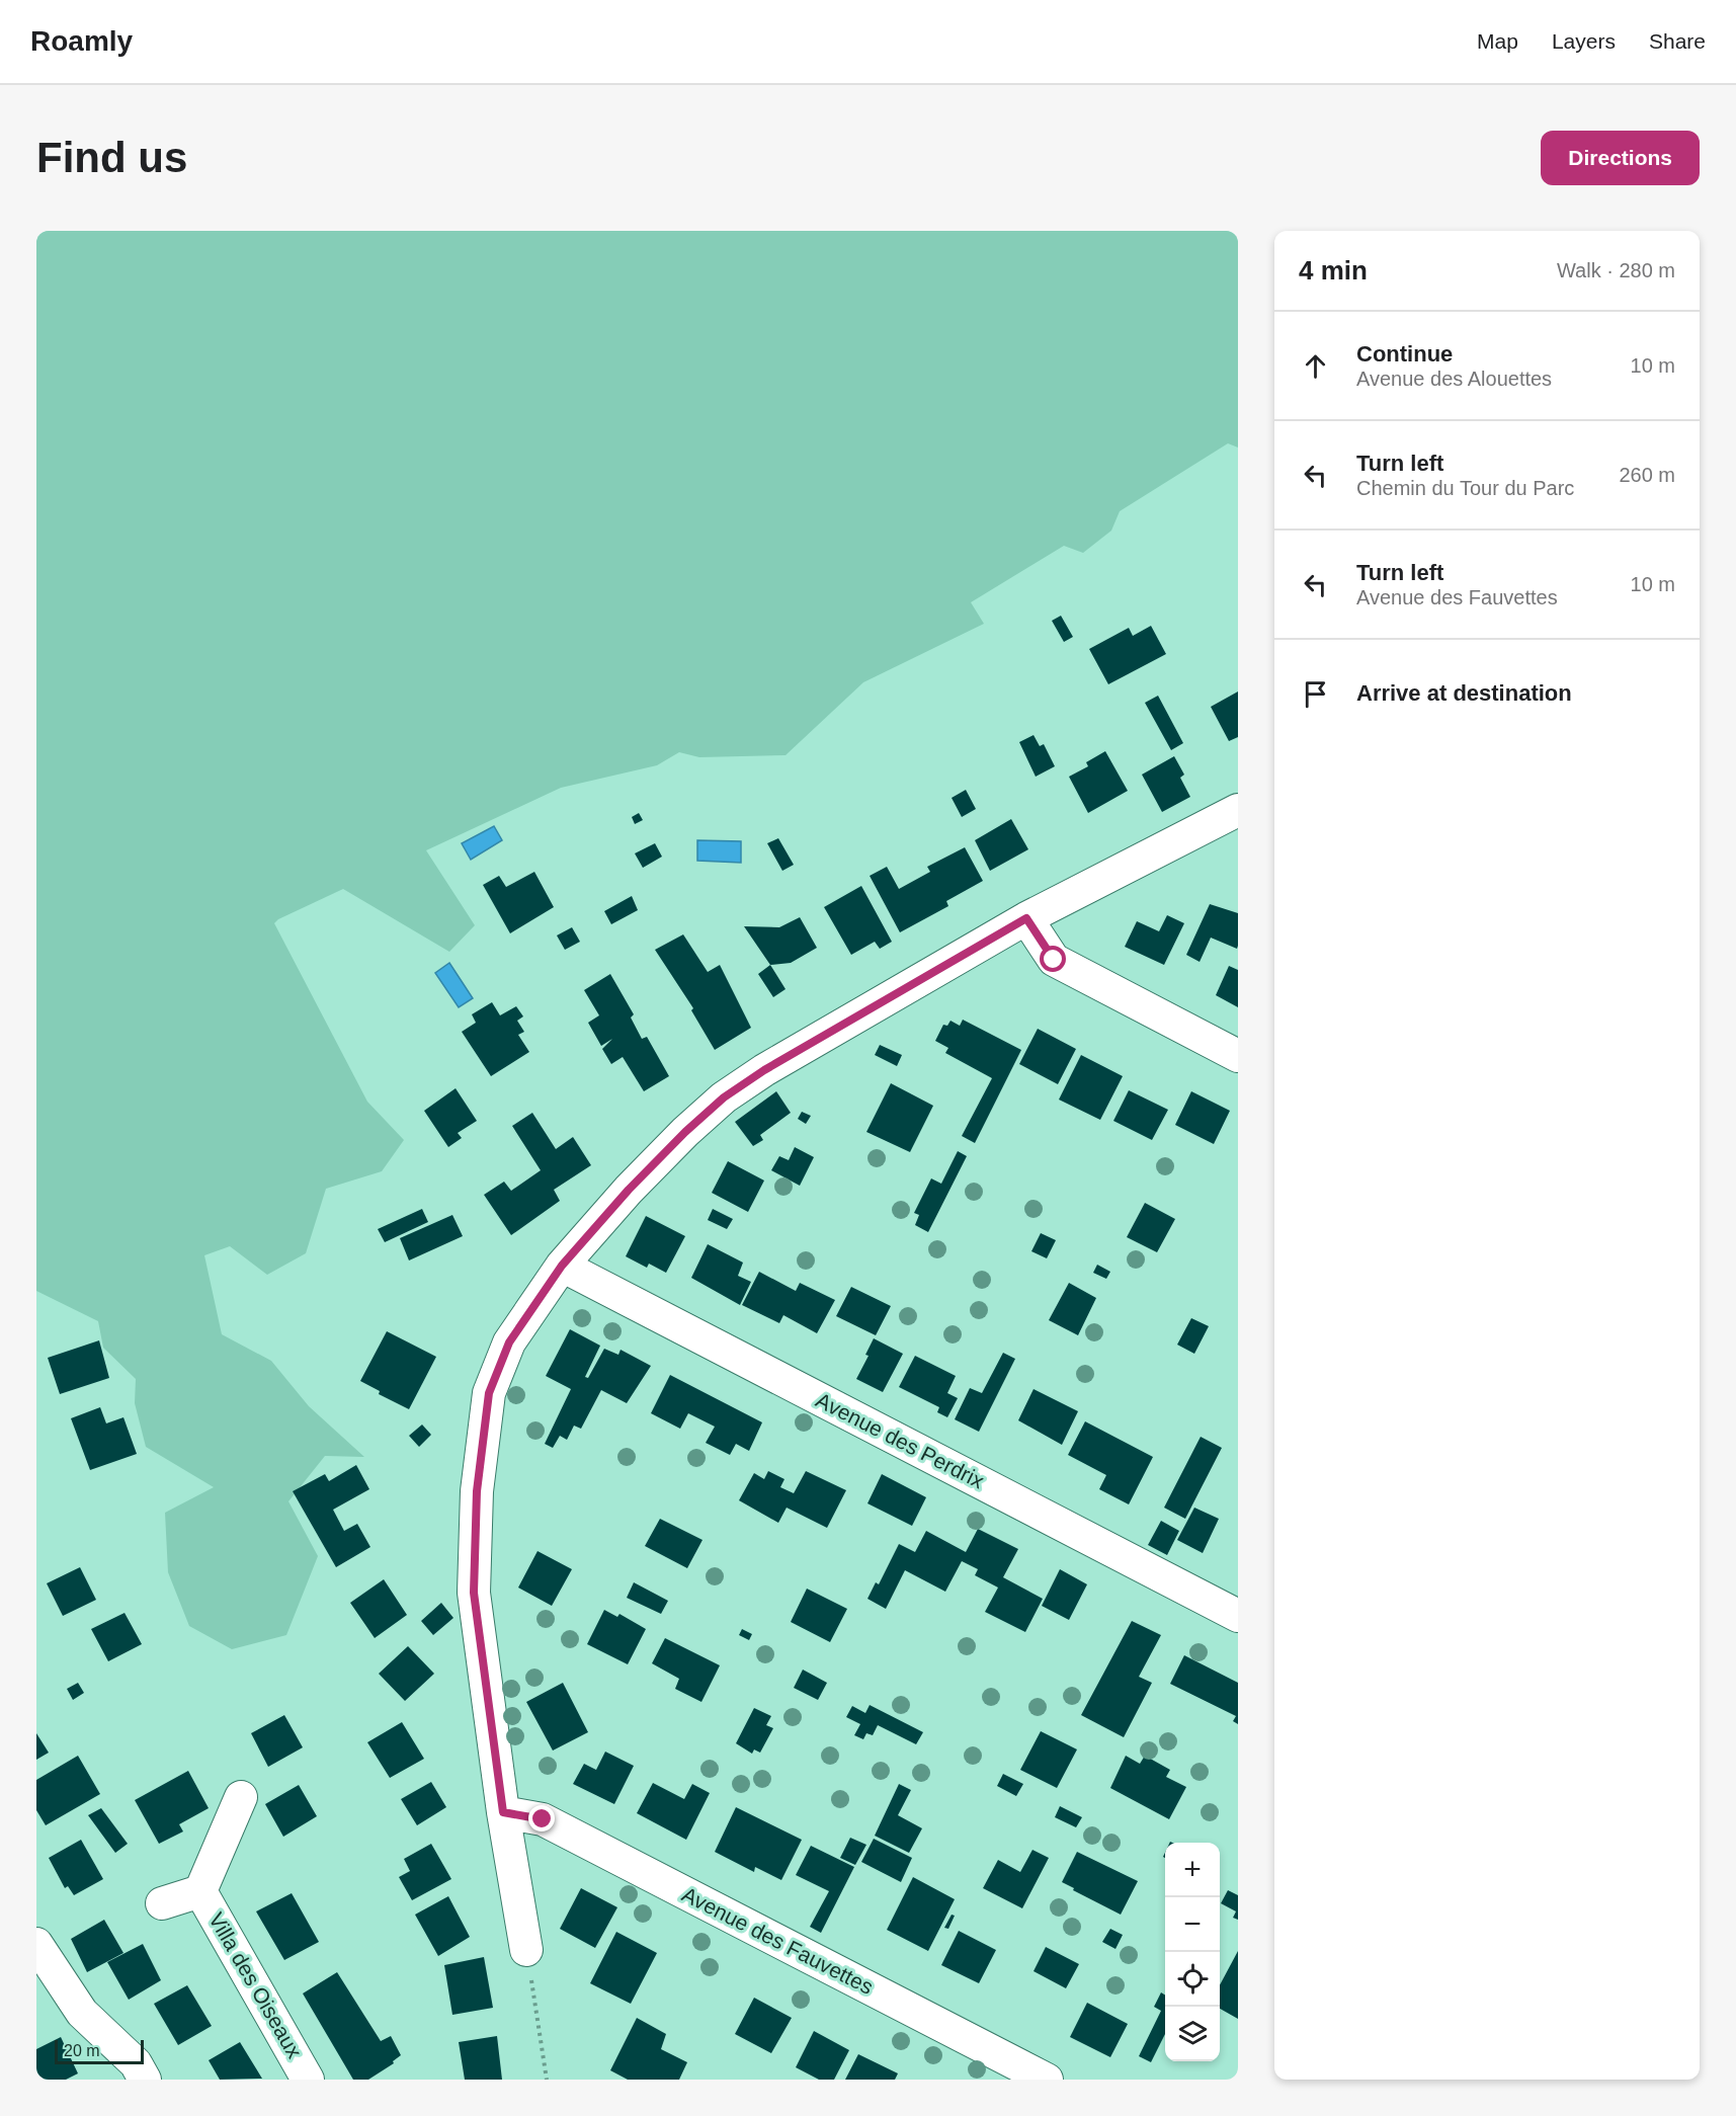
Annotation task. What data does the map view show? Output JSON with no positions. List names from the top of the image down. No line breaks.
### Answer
{"streets":{"street":["Avenue des Perdrix","Avenue des Fauvettes","Villa des Oiseaux"]},"scale_bar":"20 m","page":{"header":"Roamly","nav":["Map","Layers","Share"],"buttons":"Directions","title":"Find us","heading":["4 min","Walk · 280 m"],"list":[["Continue","Avenue des Alouettes","10 m"],["Turn left","Chemin du Tour du Parc","260 m"],["Turn left","Avenue des Fauvettes","10 m"],"Arrive at destination"],"map_buttons":["+","−"],"scale":"20 m"}}
